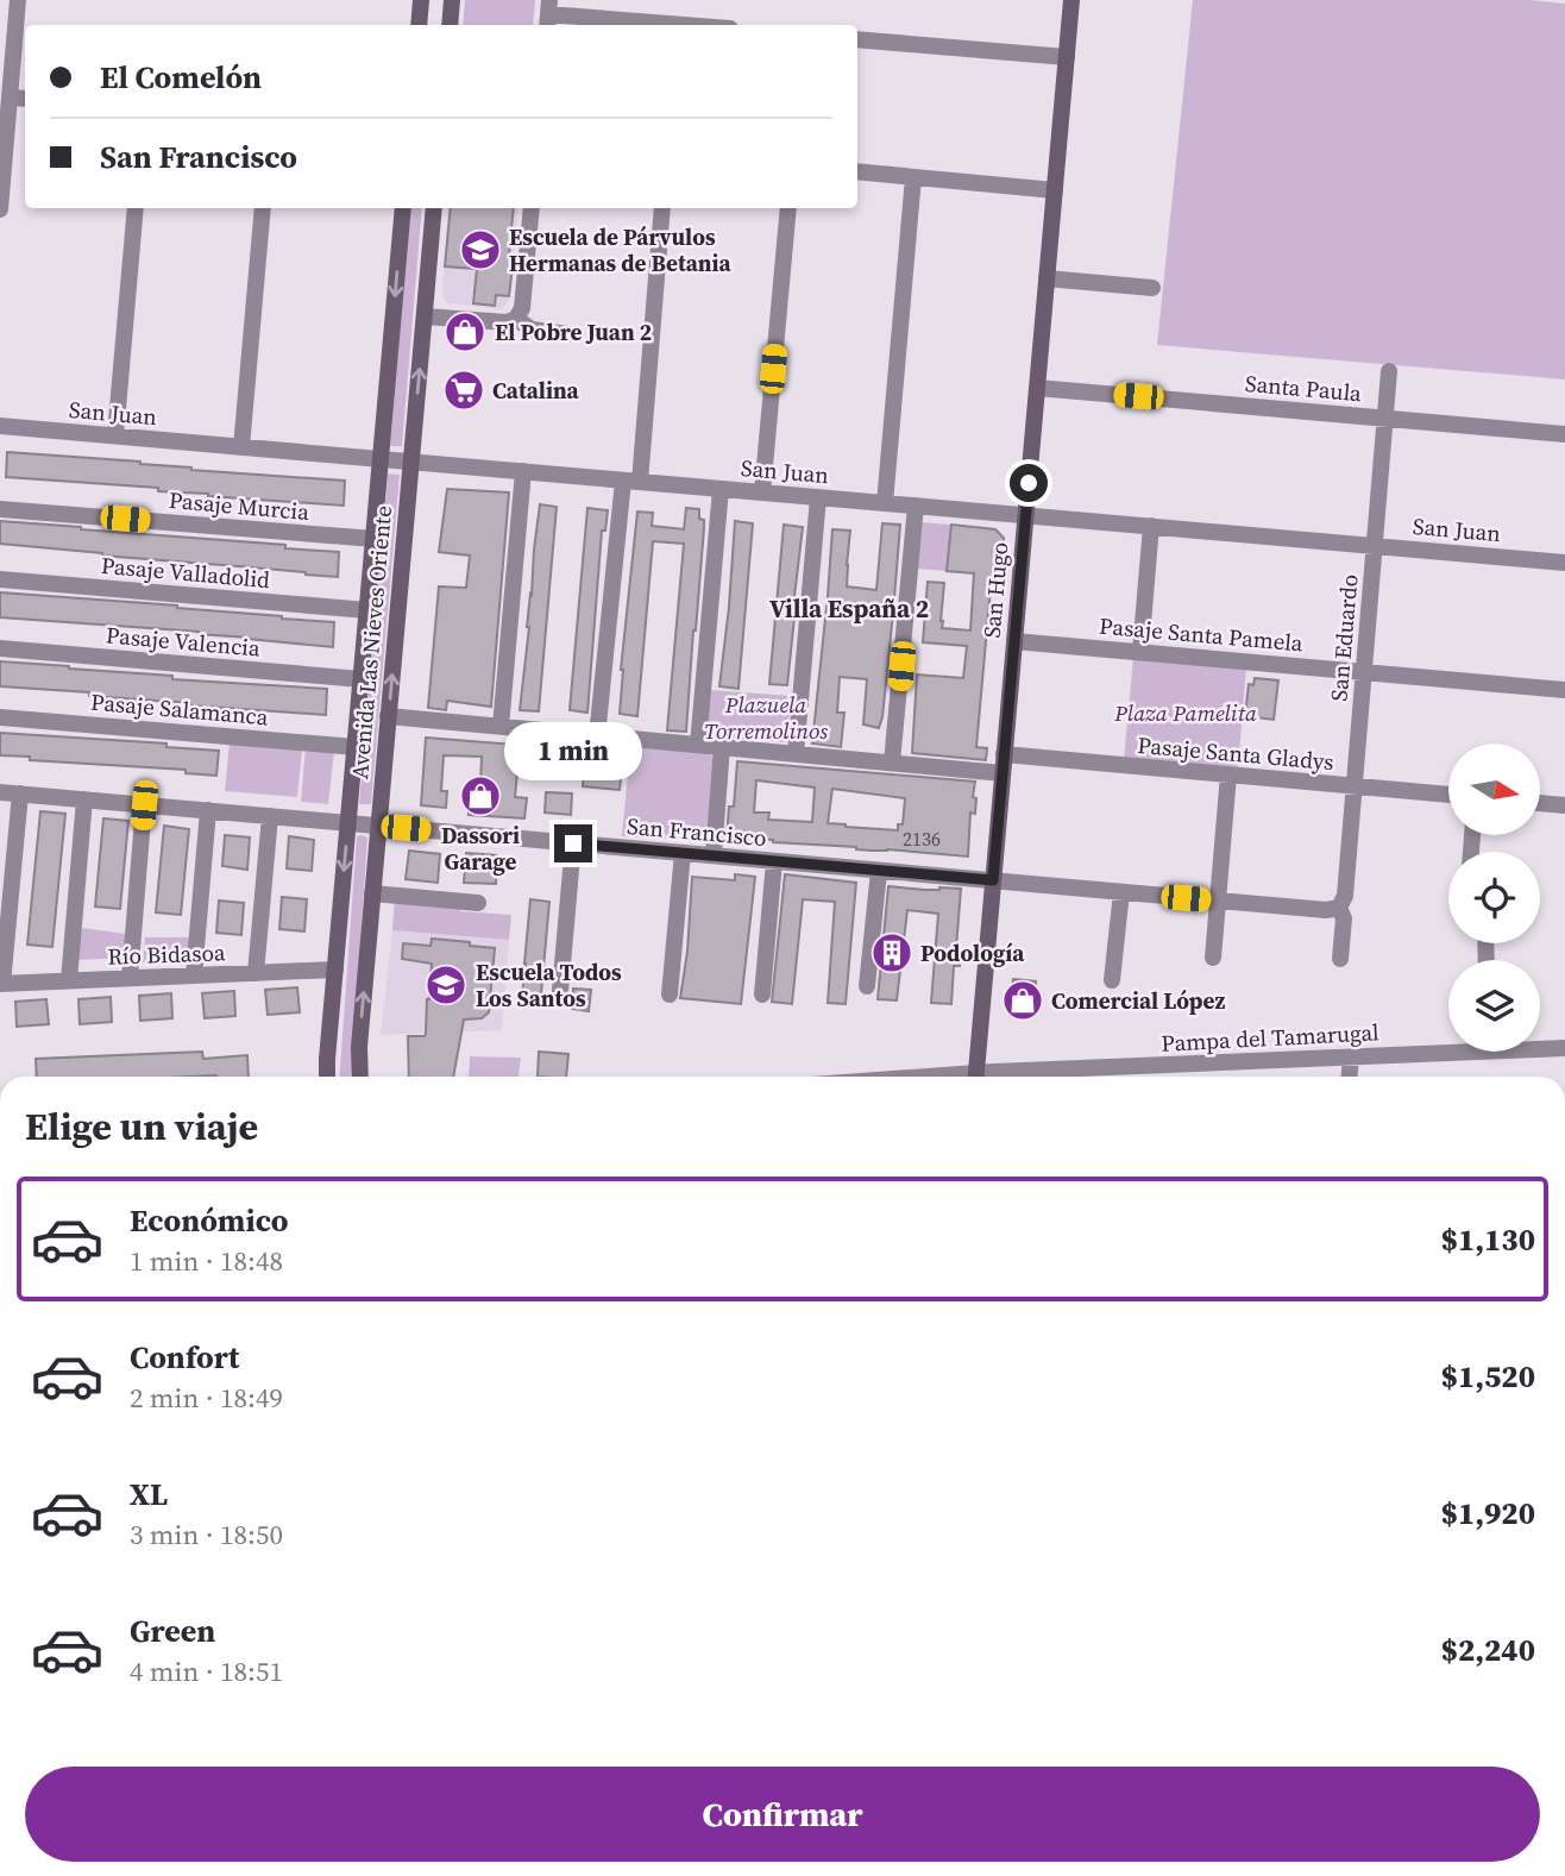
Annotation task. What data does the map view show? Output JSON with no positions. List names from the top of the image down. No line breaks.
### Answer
{"streets":{"street":["Santa Paula","San Juan","Pasaje Murcia","Pasaje Valladolid","San Hugo","Pasaje Santa Pamela","San Eduardo","Pasaje Valencia","Avenida Las Nieves Oriente","Pasaje Salamanca","Pasaje Santa Gladys","San Francisco","Río Bidasoa","Pampa del Tamarugal"]},"crossings":[["Santa Paula","San Hugo"],["Santa Paula","San Eduardo"],["San Juan","San Hugo"],["San Juan","San Eduardo"],["San Juan","Avenida Las Nieves Oriente"],["Pasaje Murcia","Avenida Las Nieves Oriente"],["Pasaje Valladolid","Avenida Las Nieves Oriente"],["San Hugo","Pasaje Santa Pamela"],["San Hugo","Pasaje Santa Gladys"],["San Hugo","San Francisco"],["Pasaje Santa Pamela","San Eduardo"],["San Eduardo","Pasaje Santa Gladys"],["San Eduardo","San Francisco"],["Pasaje Valencia","Avenida Las Nieves Oriente"],["Avenida Las Nieves Oriente","Pasaje Salamanca"],["Avenida Las Nieves Oriente","San Francisco"],["Avenida Las Nieves Oriente","Río Bidasoa"]],"districts":["Villa España 2"],"parks":["Plazuela Torremolinos","Plaza Pamelita"],"places":{"school or university":["Escuela de Párvulos Hermanas de Betania","Escuela Todos Los Santos"],"shop":["El Pobre Juan 2","Dassori Garage","Comercial López"],"supermarket":["Catalina"],"building":["Podología"]},"house_numbers":["2136"],"north":"right","page":{"banner":["El Comelón","San Francisco"],"bubble":"1 min","heading":"Elige un viaje","list":[{"name":"Económico","note":"1 min · 18:48","value":"$1,130"},{"name":"Confort","note":"2 min · 18:49","value":"$1,520"},{"name":"XL","note":"3 min · 18:50","value":"$1,920"},{"name":"Green","note":"4 min · 18:51","value":"$2,240"}],"buttons":"Confirmar"}}
